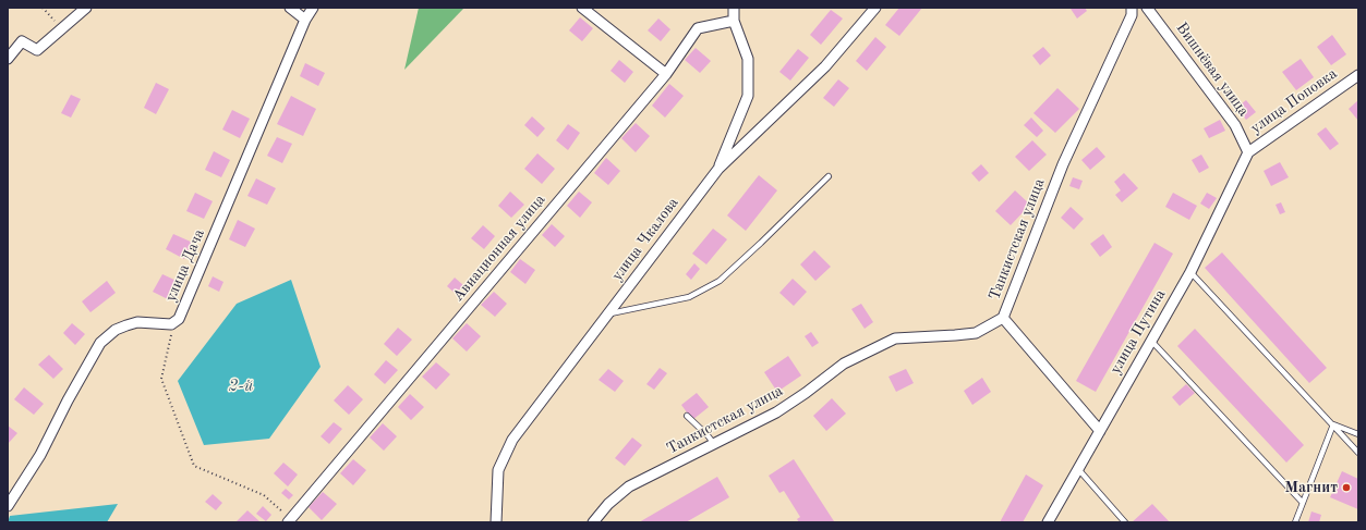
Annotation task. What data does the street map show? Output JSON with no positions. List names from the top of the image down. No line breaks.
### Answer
{"streets":{"street":["Вишнёвая улица","улица Поповка","улица Чкалова","Танкистская улица","Авиационная улица","улица Дача","улица Путина"]},"crossings":[["Вишнёвая улица","улица Поповка"],["Вишнёвая улица","улица Путина"],["улица Поповка","улица Путина"]],"water":["2-й"],"places":["Магнит"]}
